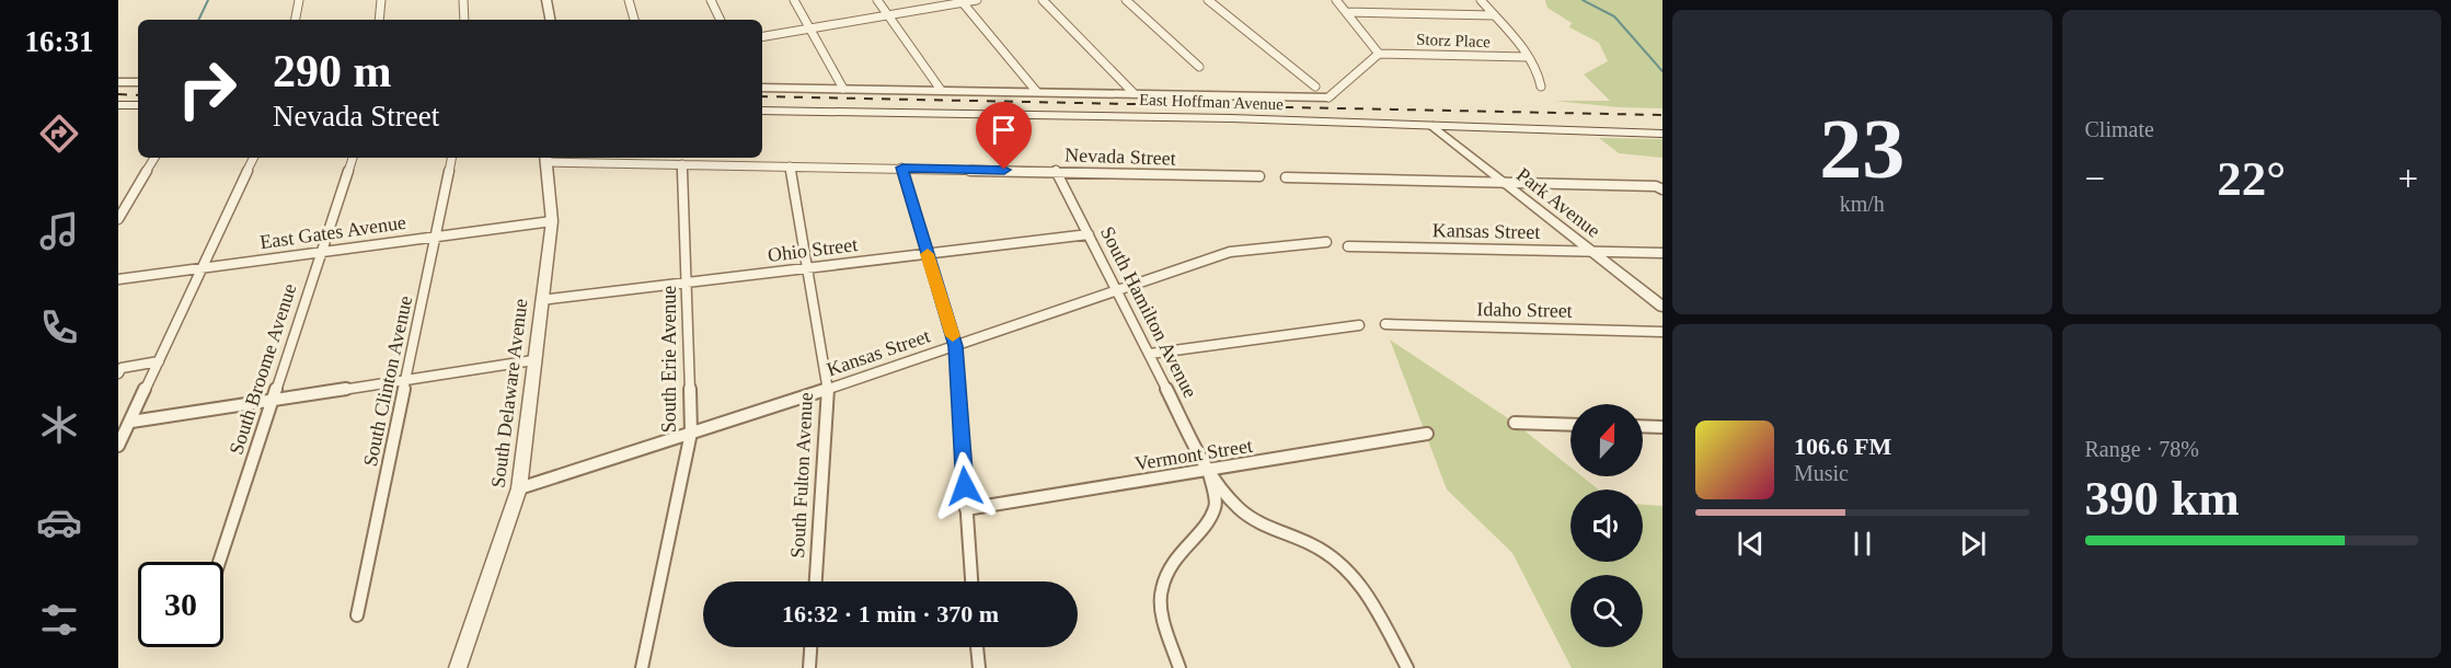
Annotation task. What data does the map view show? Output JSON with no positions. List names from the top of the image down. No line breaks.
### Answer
{"streets":{"main road":["East Hoffman Avenue"],"street":["Storz Place","Nevada Street","Park Avenue","Kansas Street","East Gates Avenue","Ohio Street","Idaho Street","South Hamilton Avenue","South Erie Avenue","South Broome Avenue","South Clinton Avenue","South Delaware Avenue","Vermont Street","South Fulton Avenue"]},"crossings":[["East Hoffman Avenue","Park Avenue"],["Nevada Street","South Hamilton Avenue"],["Nevada Street","South Erie Avenue"],["Nevada Street","South Delaware Avenue"],["Nevada Street","South Fulton Avenue"],["Park Avenue","Kansas Street"],["Kansas Street","South Hamilton Avenue"],["Kansas Street","South Erie Avenue"],["Kansas Street","South Delaware Avenue"],["Kansas Street","South Fulton Avenue"],["East Gates Avenue","South Broome Avenue"],["East Gates Avenue","South Clinton Avenue"],["East Gates Avenue","South Delaware Avenue"],["Ohio Street","South Hamilton Avenue"],["Ohio Street","South Erie Avenue"],["Ohio Street","South Delaware Avenue"],["Ohio Street","South Fulton Avenue"],["South Hamilton Avenue","Vermont Street"]],"north":"top","page":{"tabs":"16:31","tile":[["23","km/h"],"Climate",["Range · 78%","390 km"]],"turn":["290 m","Nevada Street"],"heat":["−","22°","+"],"song":["106.6 FM","Music"],"limit":"30","trip":"16:32 · 1 min · 370 m"}}
